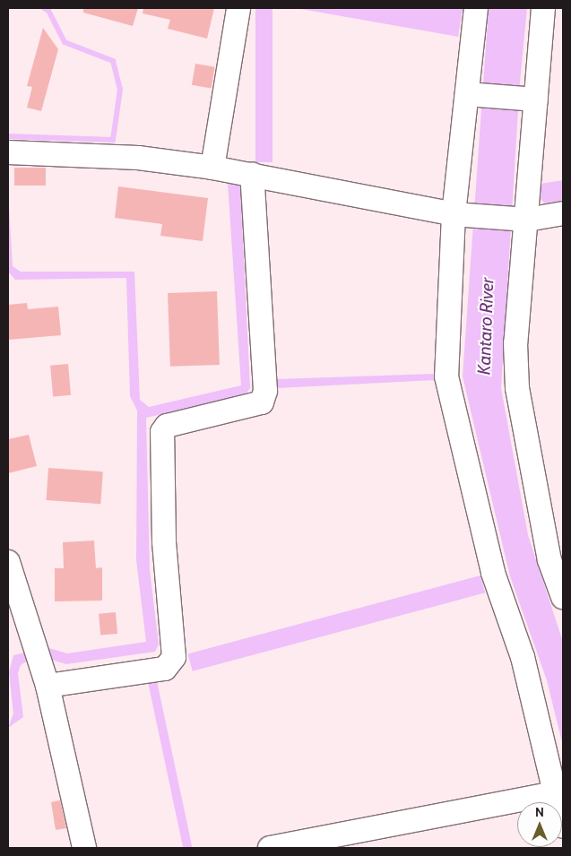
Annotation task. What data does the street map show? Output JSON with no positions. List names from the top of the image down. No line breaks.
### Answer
{"water":["Kantaro River"],"north":"top"}
